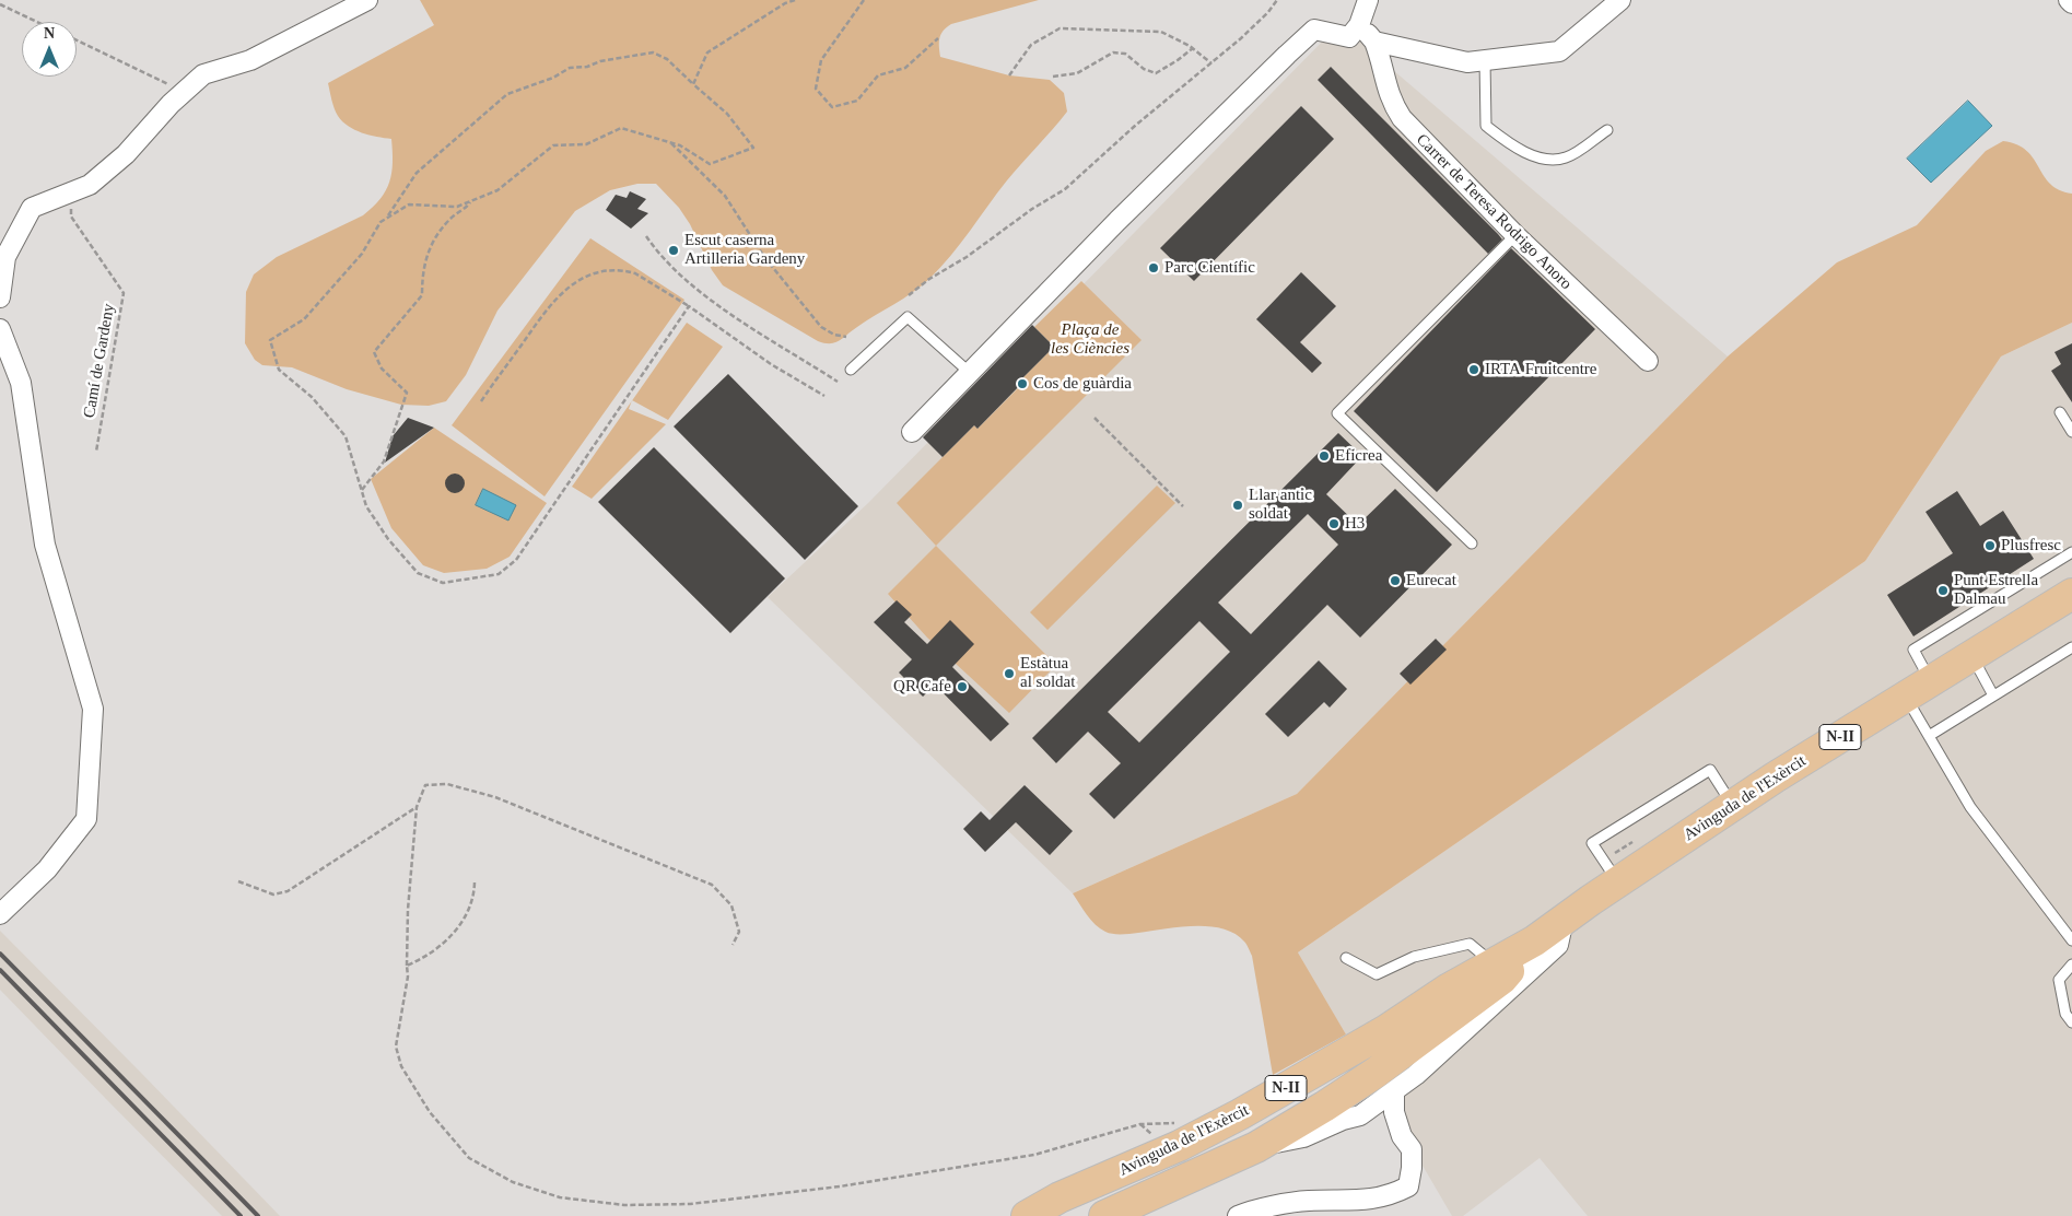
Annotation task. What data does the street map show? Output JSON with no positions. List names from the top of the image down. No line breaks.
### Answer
{"streets":{"main road":["N-II","Avinguda de l'Exèrcit"],"street":["Carrer de Teresa Rodrigo Anoro"],"path":["Camí de Gardeny"]},"parks":["Plaça de les Ciències"],"places":["Escut caserna Artilleria Gardeny","Parc Científic","IRTA Fruitcentre","Cos de guàrdia","Eficrea","Llar antic soldat","H3","Plusfresc","Eurecat","Punt Estrella Dalmau","Estàtua al soldat","QR Cafe"],"north":"top"}
